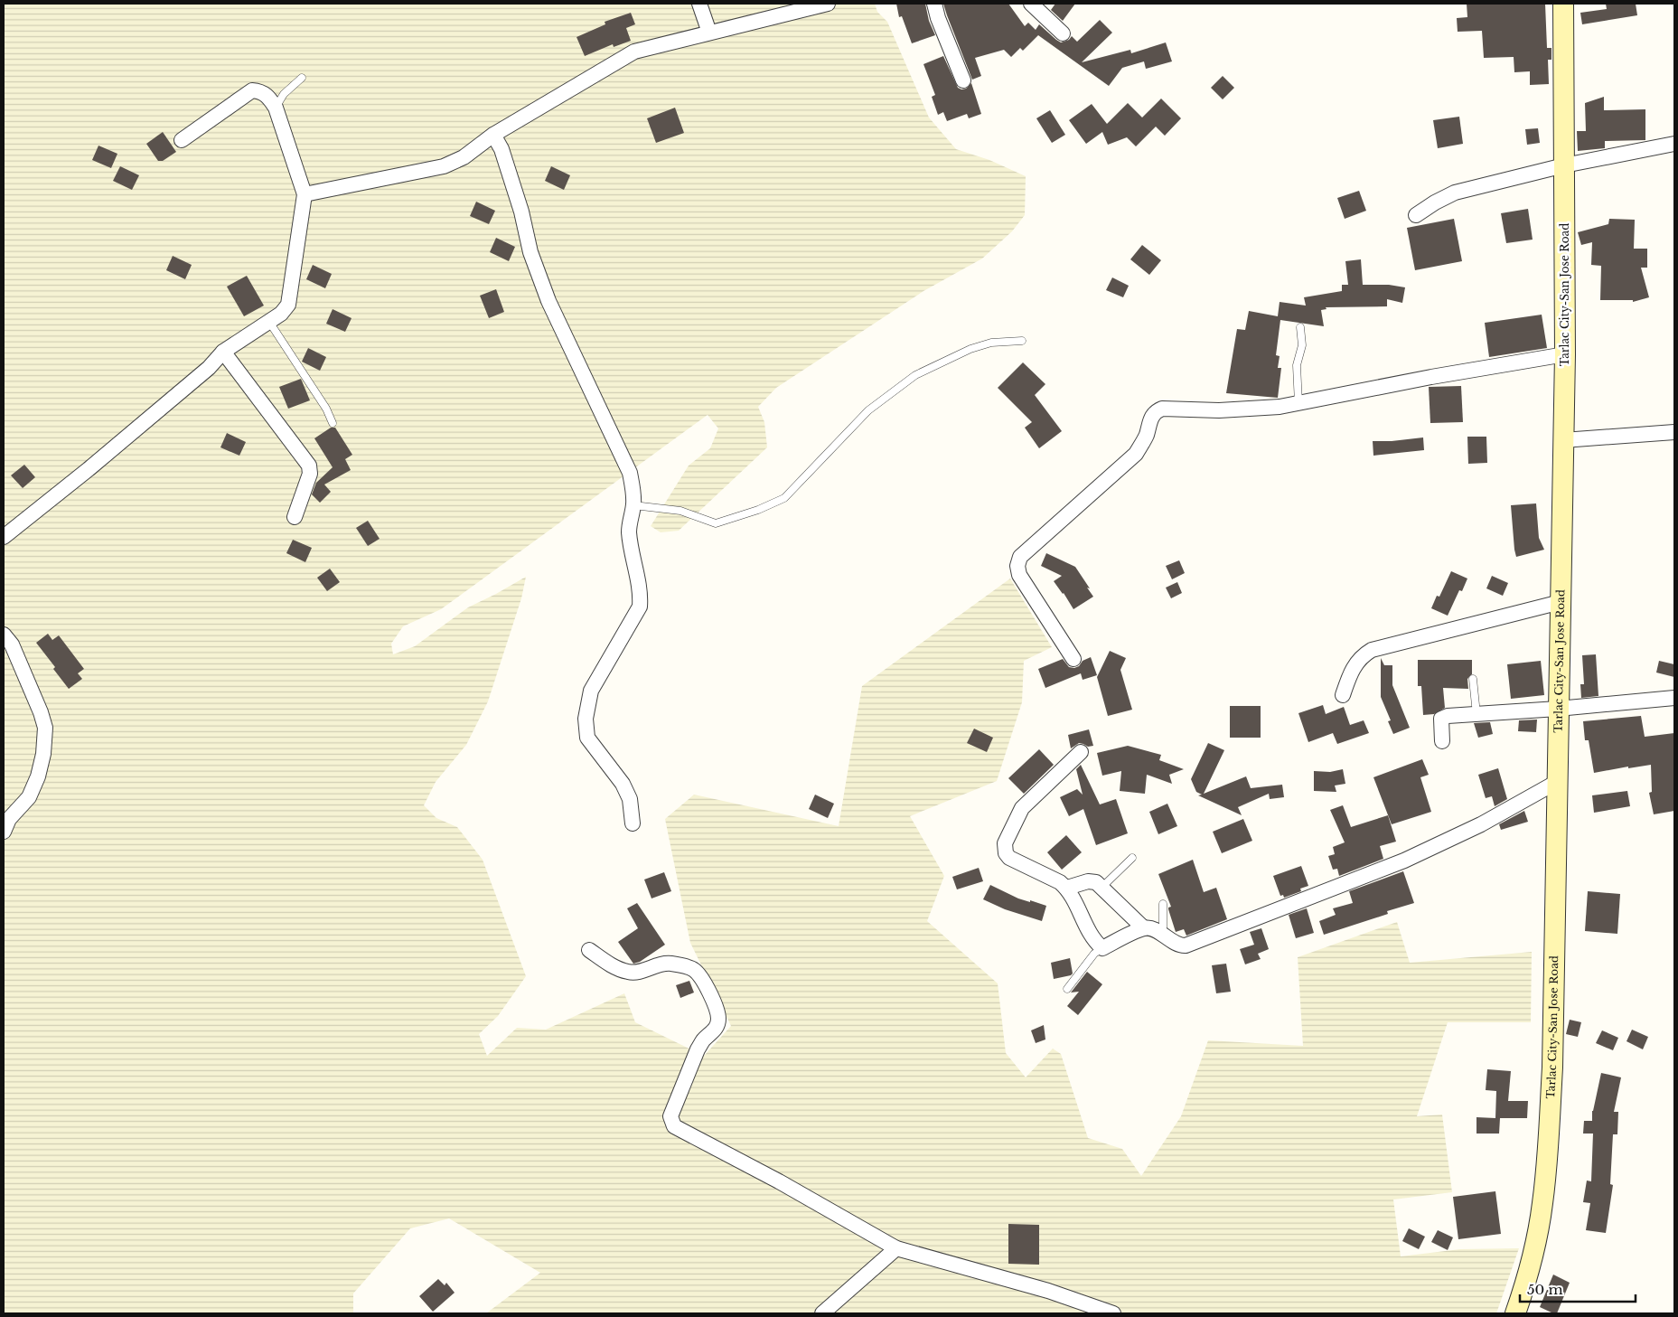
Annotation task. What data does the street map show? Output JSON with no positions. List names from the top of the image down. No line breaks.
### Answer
{"streets":{"main road":["Tarlac City-San Jose Road"]},"scale_bar":"50 m"}
